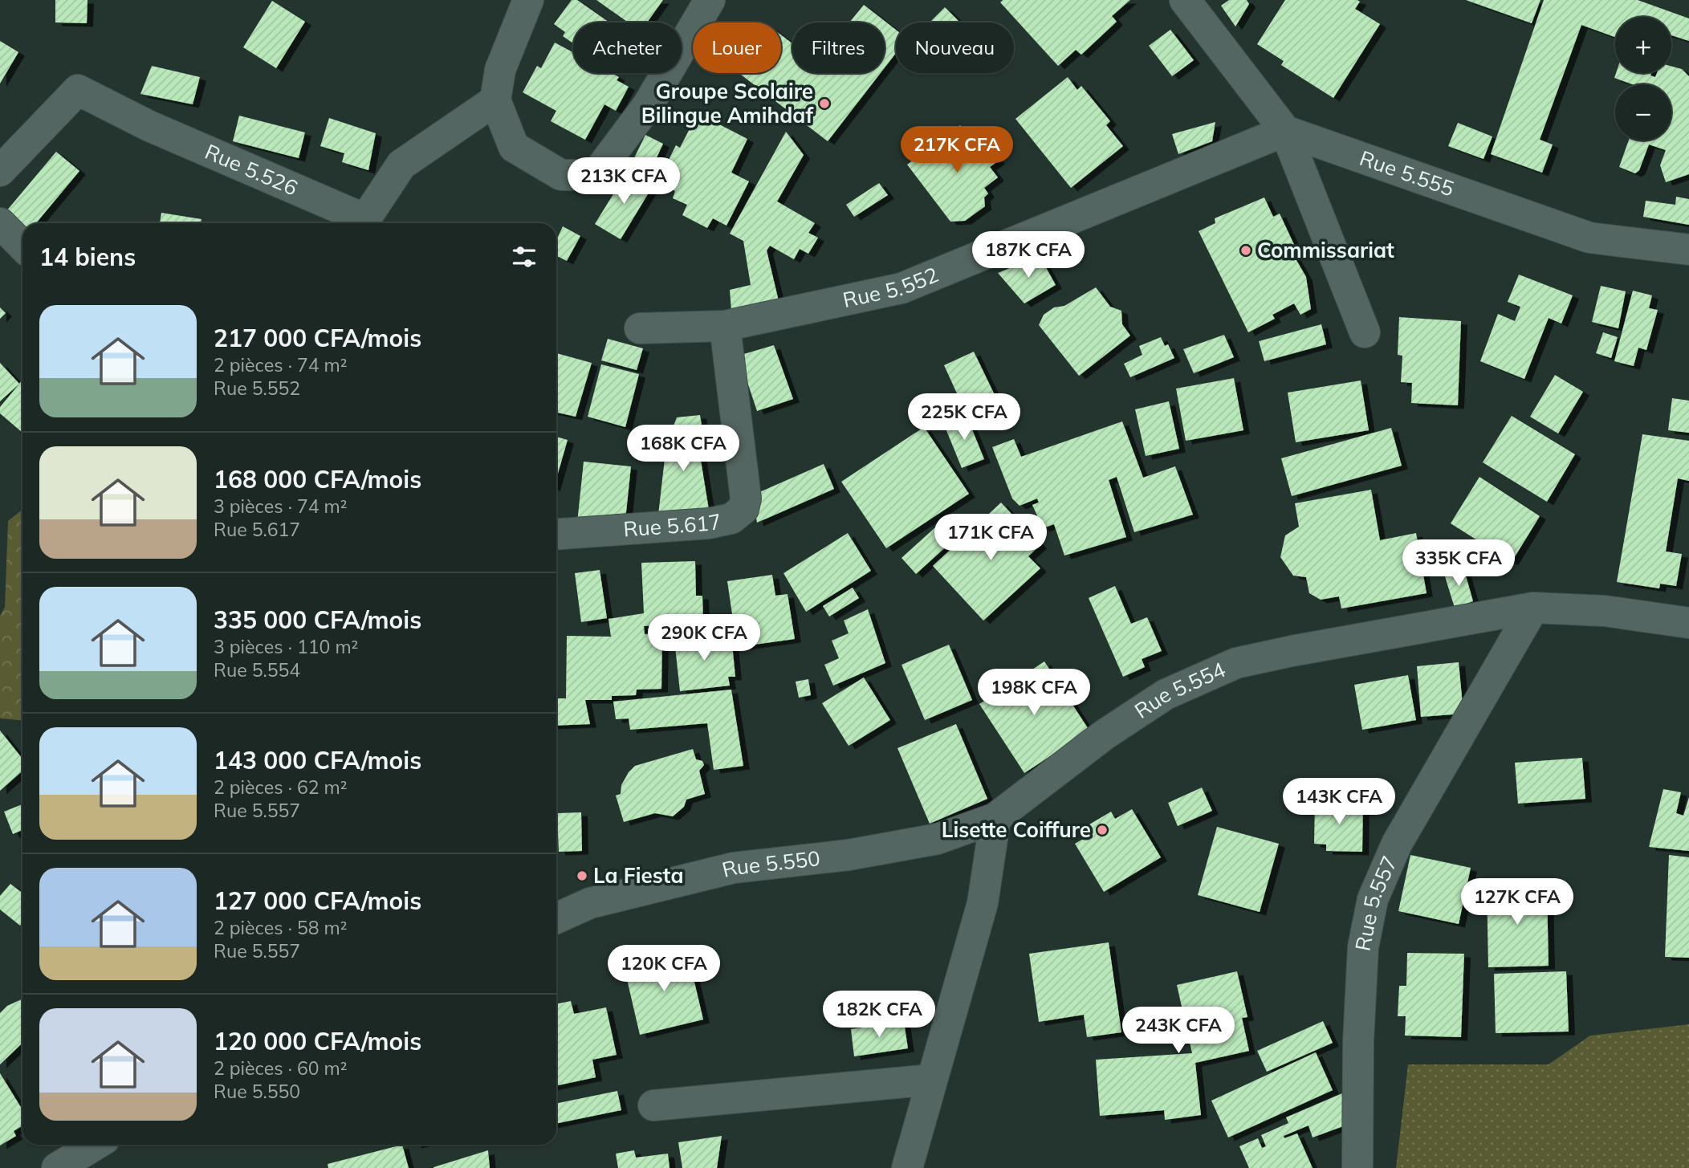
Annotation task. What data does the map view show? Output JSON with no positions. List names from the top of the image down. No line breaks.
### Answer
{"streets":{"street":["Rue 5.526","Rue 5.555","Rue 5.552","Rue 5.617","Rue 5.554","Rue 5.550","Rue 5.557"]},"crossings":[["Rue 5.555","Rue 5.552"],["Rue 5.552","Rue 5.617"],["Rue 5.554","Rue 5.550"],["Rue 5.554","Rue 5.557"]],"places":["Groupe Scolaire Bilingue Amihdaf","Commissariat","Lisette Coiffure","La Fiesta"],"page":{"map_buttons":["+","−"],"chip":["Acheter","Louer","Filtres","Nouveau"],"price":["217K CFA","213K CFA","187K CFA","225K CFA","168K CFA","171K CFA","335K CFA","290K CFA","198K CFA","143K CFA","127K CFA","120K CFA","182K CFA","243K CFA"],"heading":"14 biens","list":[{"name":"217 000 CFA/mois","note":"2 pièces · 74 m² · Rue 5.552"},{"name":"168 000 CFA/mois","note":"3 pièces · 74 m² · Rue 5.617"},{"name":"335 000 CFA/mois","note":"3 pièces · 110 m² · Rue 5.554"},{"name":"143 000 CFA/mois","note":"2 pièces · 62 m² · Rue 5.557"},{"name":"127 000 CFA/mois","note":"2 pièces · 58 m² · Rue 5.557"},{"name":"120 000 CFA/mois","note":"2 pièces · 60 m² · Rue 5.550"}]}}
